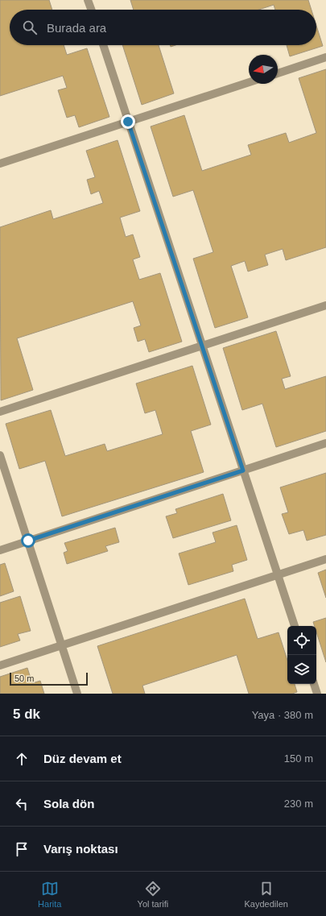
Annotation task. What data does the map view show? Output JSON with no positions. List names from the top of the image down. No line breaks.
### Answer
{"scale_bar":"50 m","north":"left","page":{"search":"Burada ara","scale":"50 m","heading":["5 dk","Yaya · 380 m"],"list":[["Düz devam et","150 m"],["Sola dön","230 m"],"Varış noktası"],"nav":["Harita","Yol tarifi","Kaydedilen"]}}
